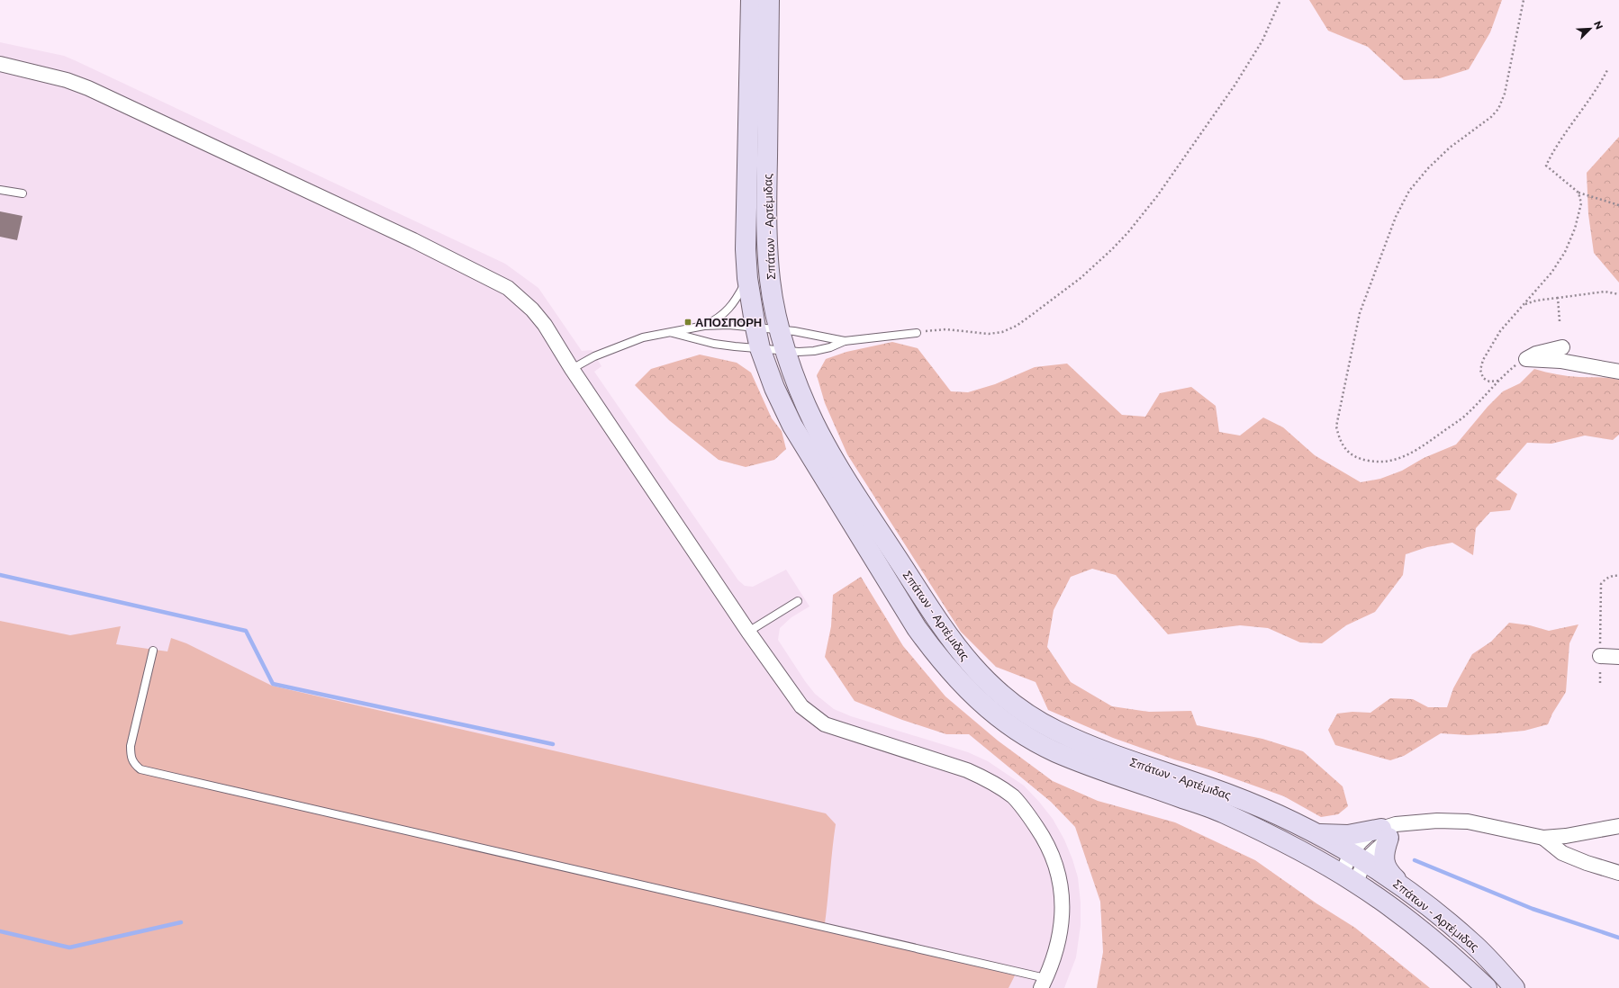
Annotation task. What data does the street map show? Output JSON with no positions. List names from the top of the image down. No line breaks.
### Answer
{"streets":{"main road":["Σπάτων - Αρτέμιδας"]},"places":{"transit":["ΑΠΟΣΠΟΡΗ"]},"north":"top right"}
